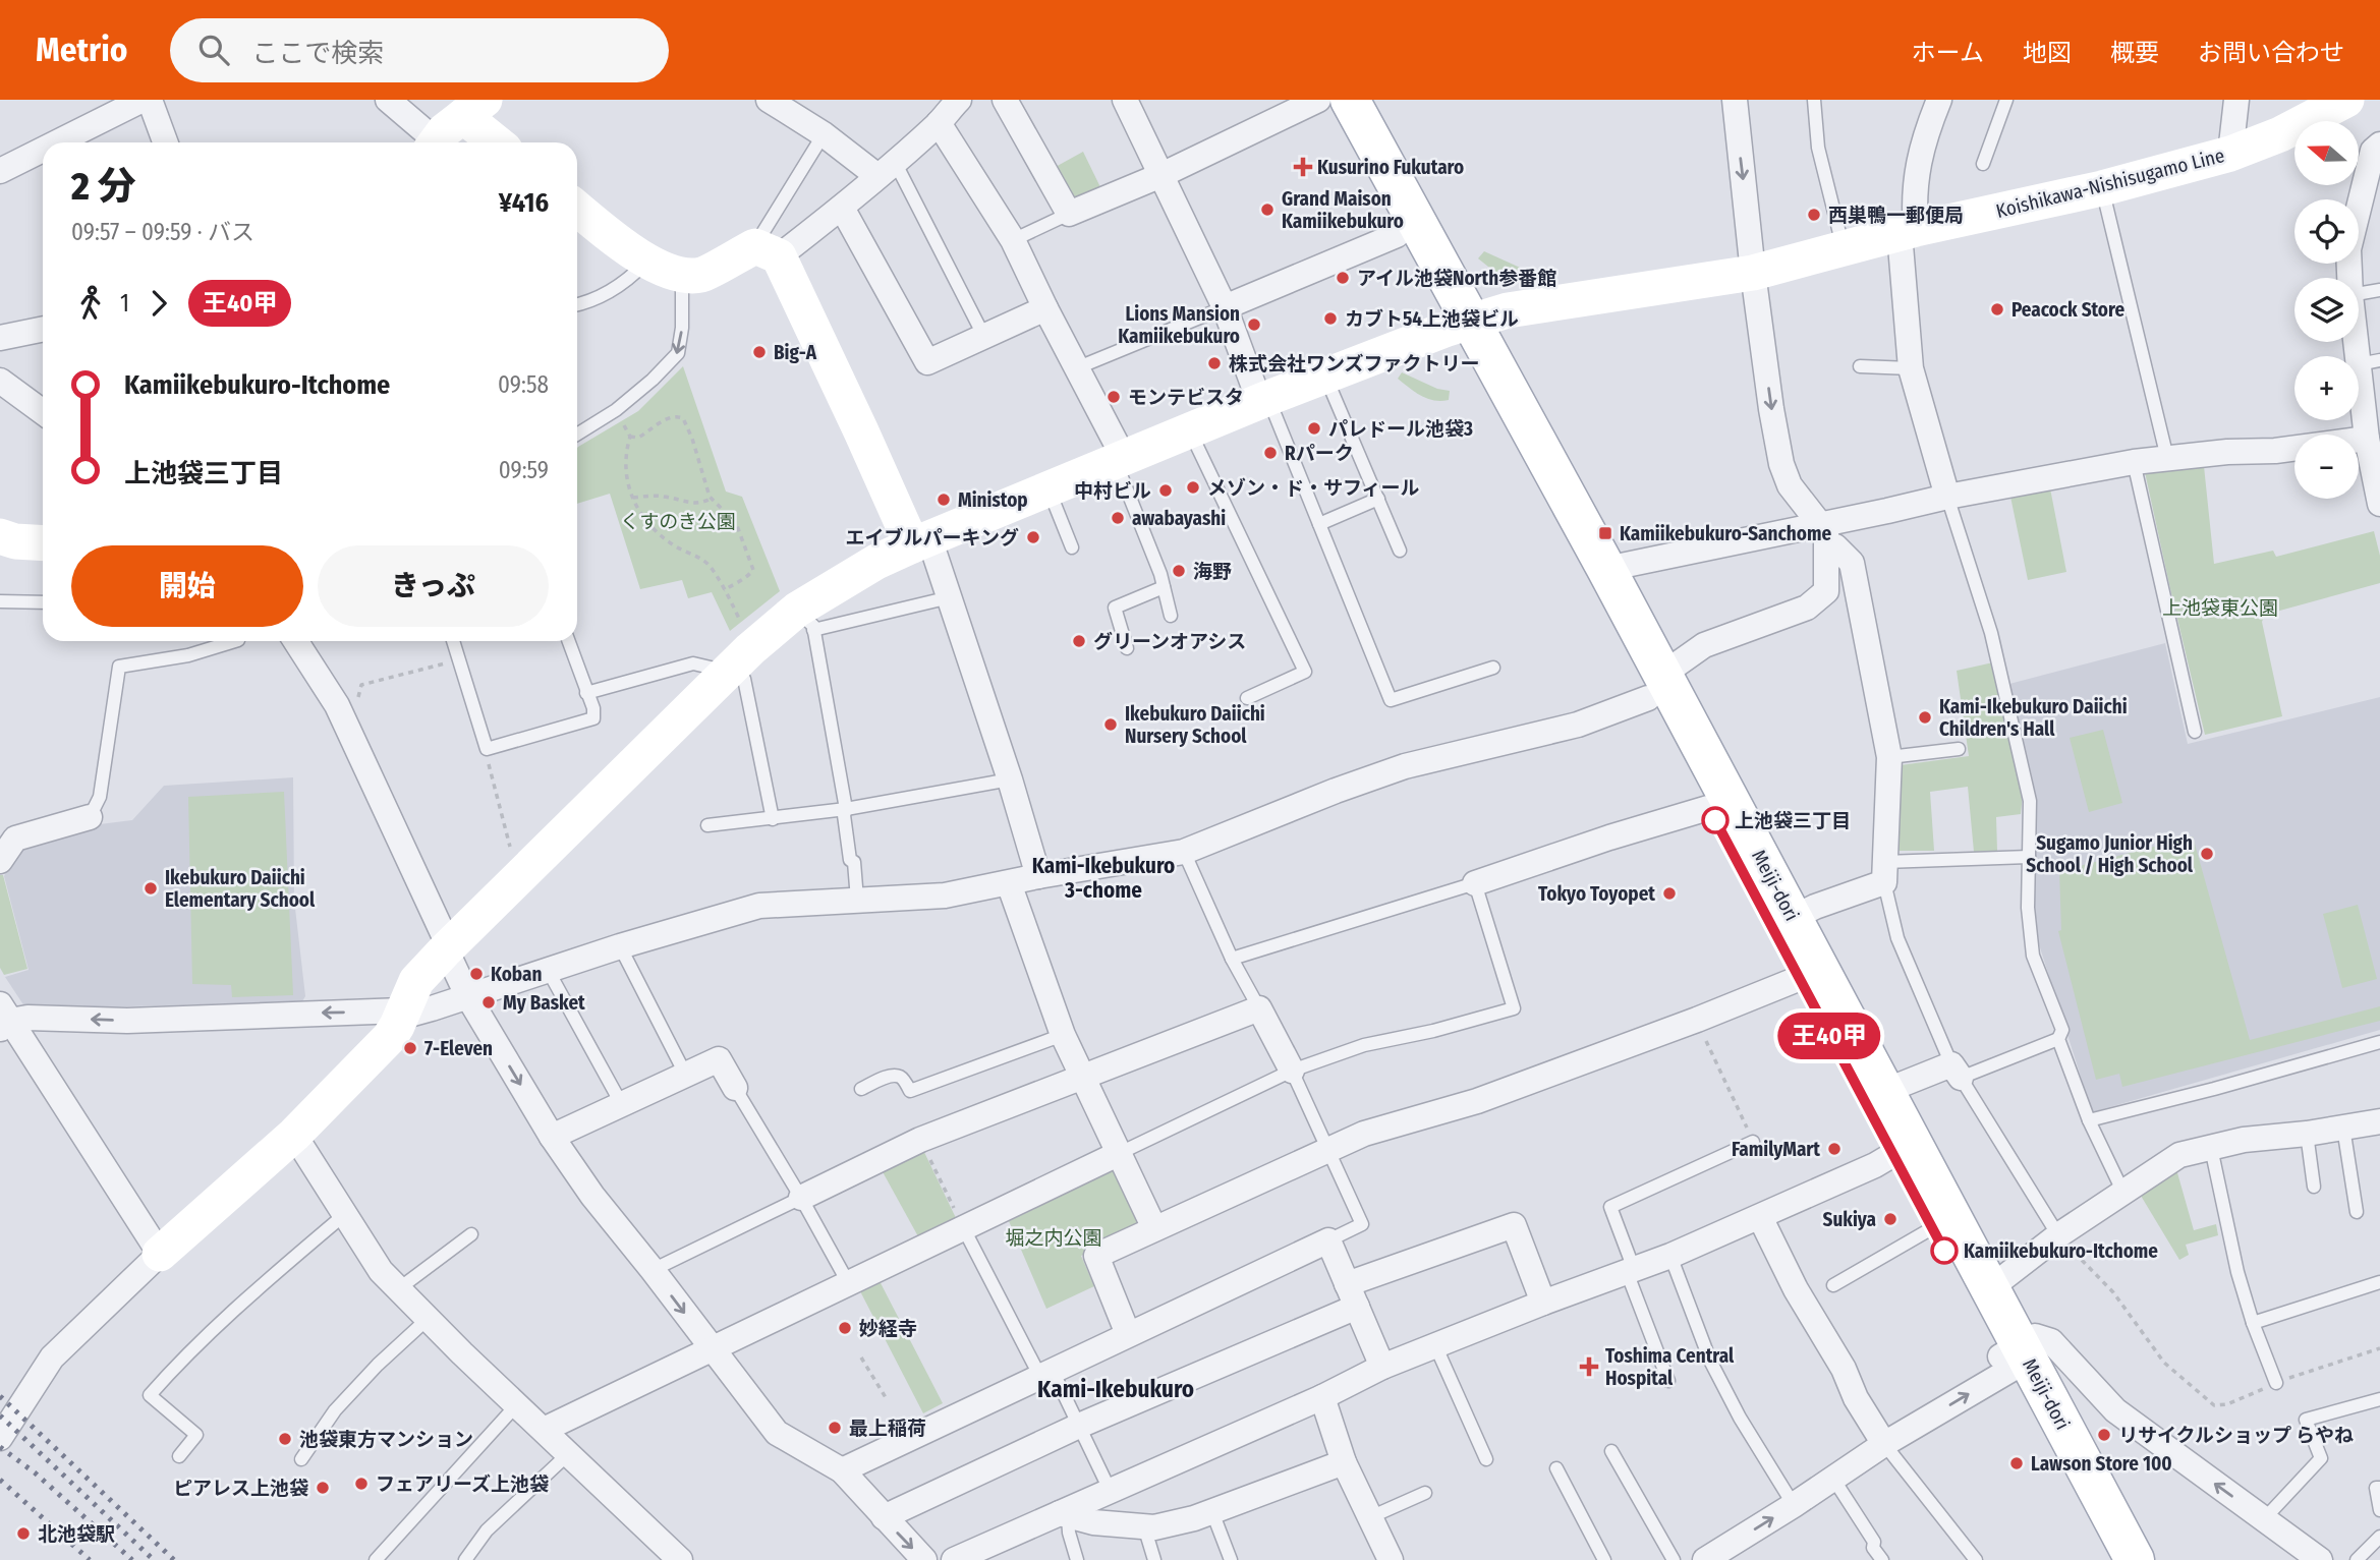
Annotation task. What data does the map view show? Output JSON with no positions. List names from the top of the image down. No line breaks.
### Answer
{"streets":{"main road":["Meiji-dori"],"street":["Koishikawa-Nishisugamo Line"]},"crossings":[["Koishikawa-Nishisugamo Line","Meiji-dori"]],"districts":["Kami-Ikebukuro 3-chome","Kami-Ikebukuro"],"parks":["くすのき公園","上池袋東公園","堀之内公園"],"places":{"health":["Kusurino Fukutaro","Toshima Central Hospital"],"other":["Grand Maison Kamiikebukuro","西巣鴨一郵便局","アイル池袋North参番館","Peacock Store","カブト54上池袋ビル","Lions Mansion Kamiikebukuro","Big-A","株式会社ワンズファクトリー","モンテビスタ","パレドール池袋3","Rパーク","メゾン・ド・サフィール","中村ビル","Ministop","awabayashi","エイブルパーキング","海野","グリーンオアシス","Kami-Ikebukuro Daiichi Children's Hall","Ikebukuro Daiichi Nursery School","上池袋三丁目","Sugamo Junior High School / High School","Ikebukuro Daiichi Elementary School","Tokyo Toyopet","Koban","My Basket","7-Eleven","FamilyMart","Sukiya","Kamiikebukuro-Itchome","妙経寺","最上稲荷","リサイクルショップ らやね","池袋東方マンション","Lawson Store 100","フェアリーズ上池袋","ピアレス上池袋","北池袋駅"],"transit":["Kamiikebukuro-Sanchome"]},"lines":["bus line 王40甲"],"north":"left","page":{"header":"Metrio","search":"ここで検索","nav":["ホーム","地図","概要","お問い合わせ"],"on_map":"王40甲","map_buttons":["+","−"],"heading":["2 分","09:57 – 09:59 · バス","¥416"],"legs":["1","王40甲"],"list":[{"name":"Kamiikebukuro-Itchome","value":"09:58"},{"name":"上池袋三丁目","value":"09:59"}],"buttons":["開始","きっぷ"]}}
